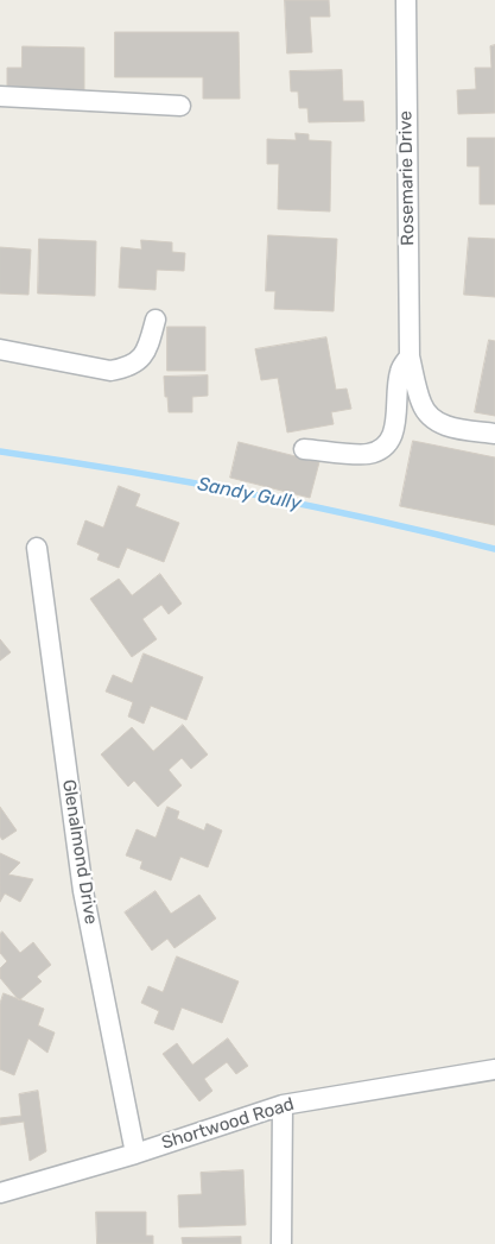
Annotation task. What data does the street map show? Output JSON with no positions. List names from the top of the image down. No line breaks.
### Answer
{"streets":{"street":["Rosemarie Drive","Glenalmond Drive","Shortwood Road"]},"crossings":[["Glenalmond Drive","Shortwood Road"]],"water":["Sandy Gully"]}
